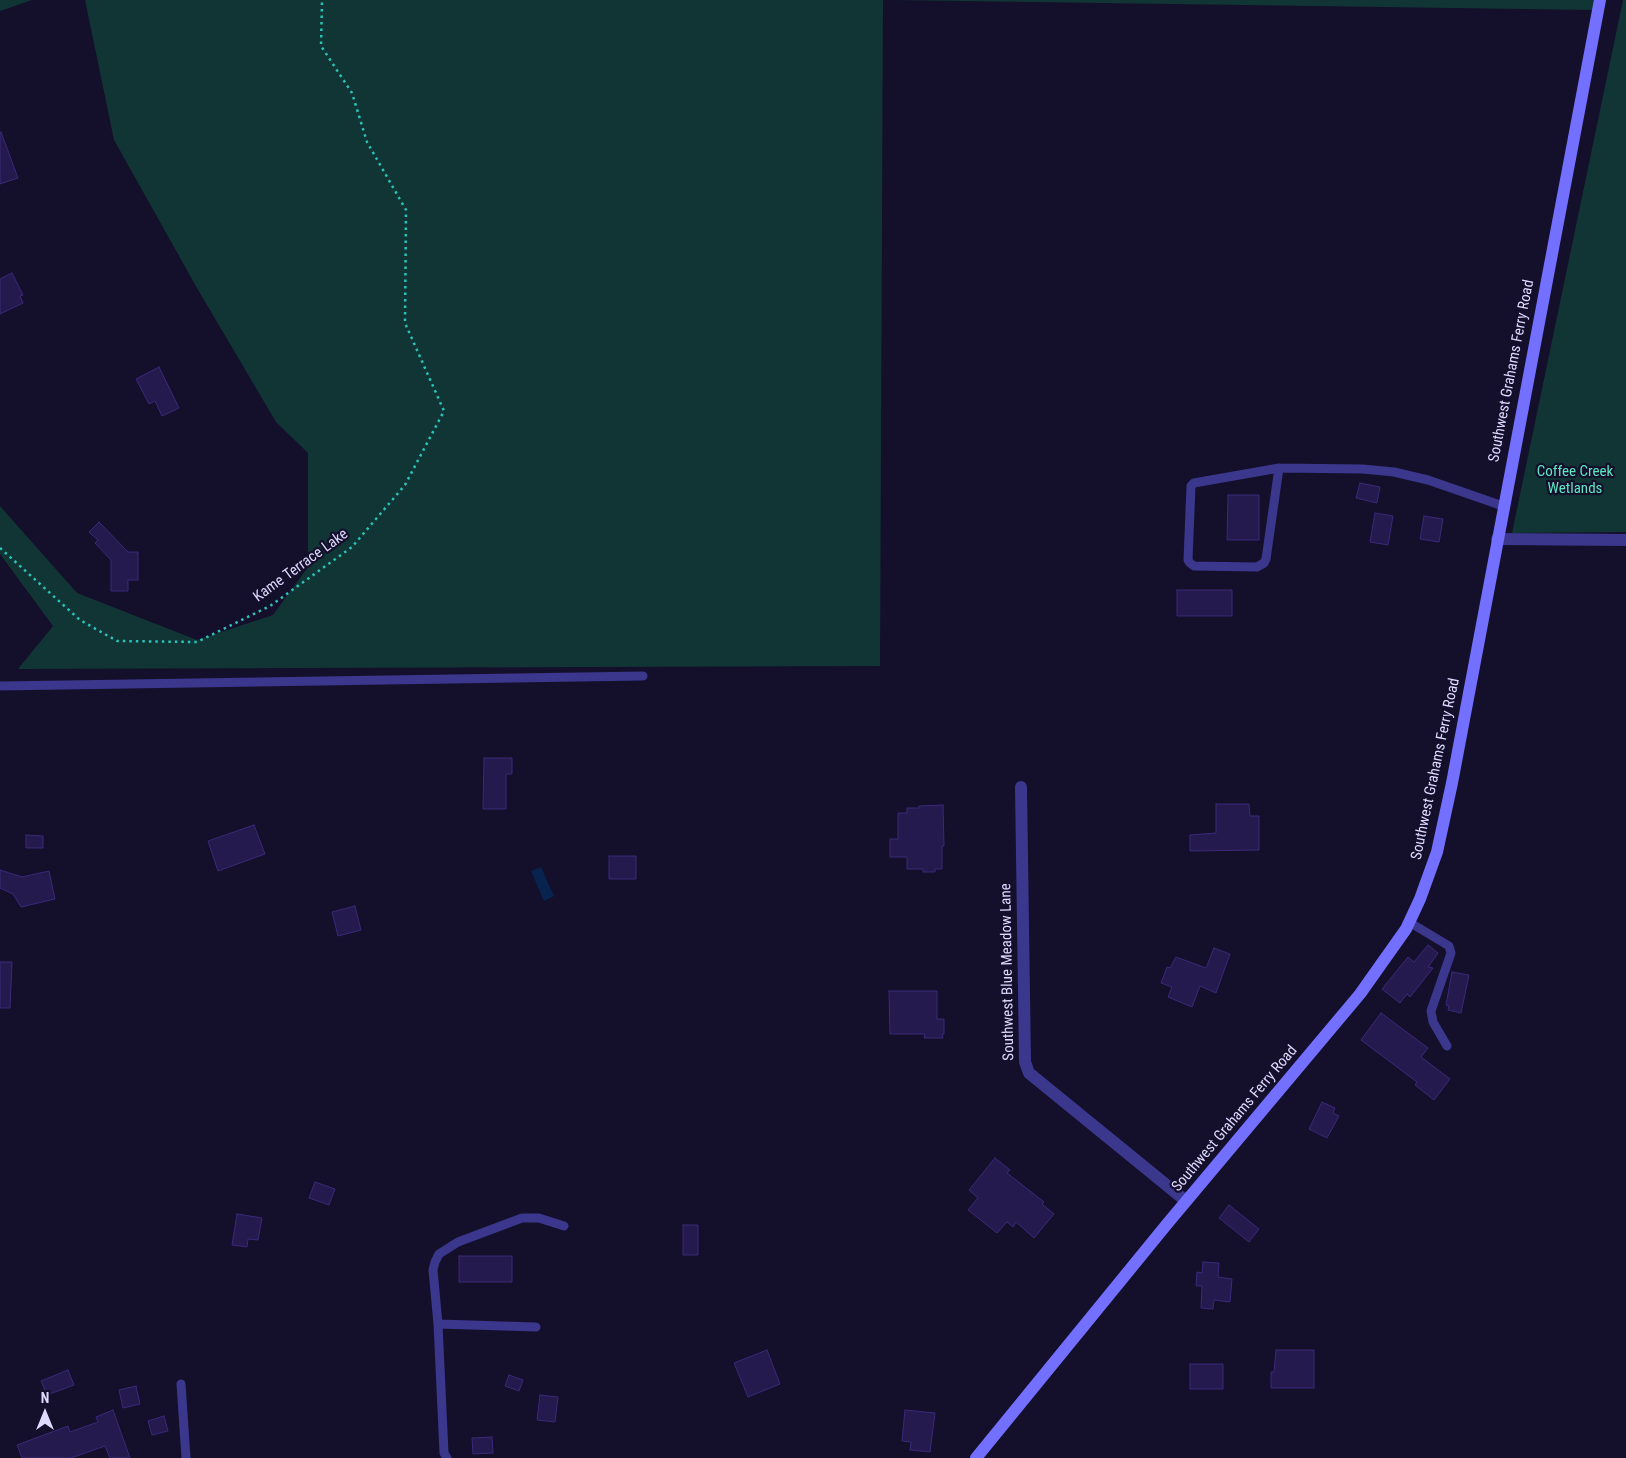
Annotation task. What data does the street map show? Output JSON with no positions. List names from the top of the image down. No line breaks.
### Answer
{"streets":{"main road":["Southwest Grahams Ferry Road"],"street":["Southwest Blue Meadow Lane"],"path":["Kame Terrace Lake"]},"crossings":[["Southwest Grahams Ferry Road","Southwest Blue Meadow Lane"]],"parks":["Coffee Creek Wetlands"],"north":"top"}
